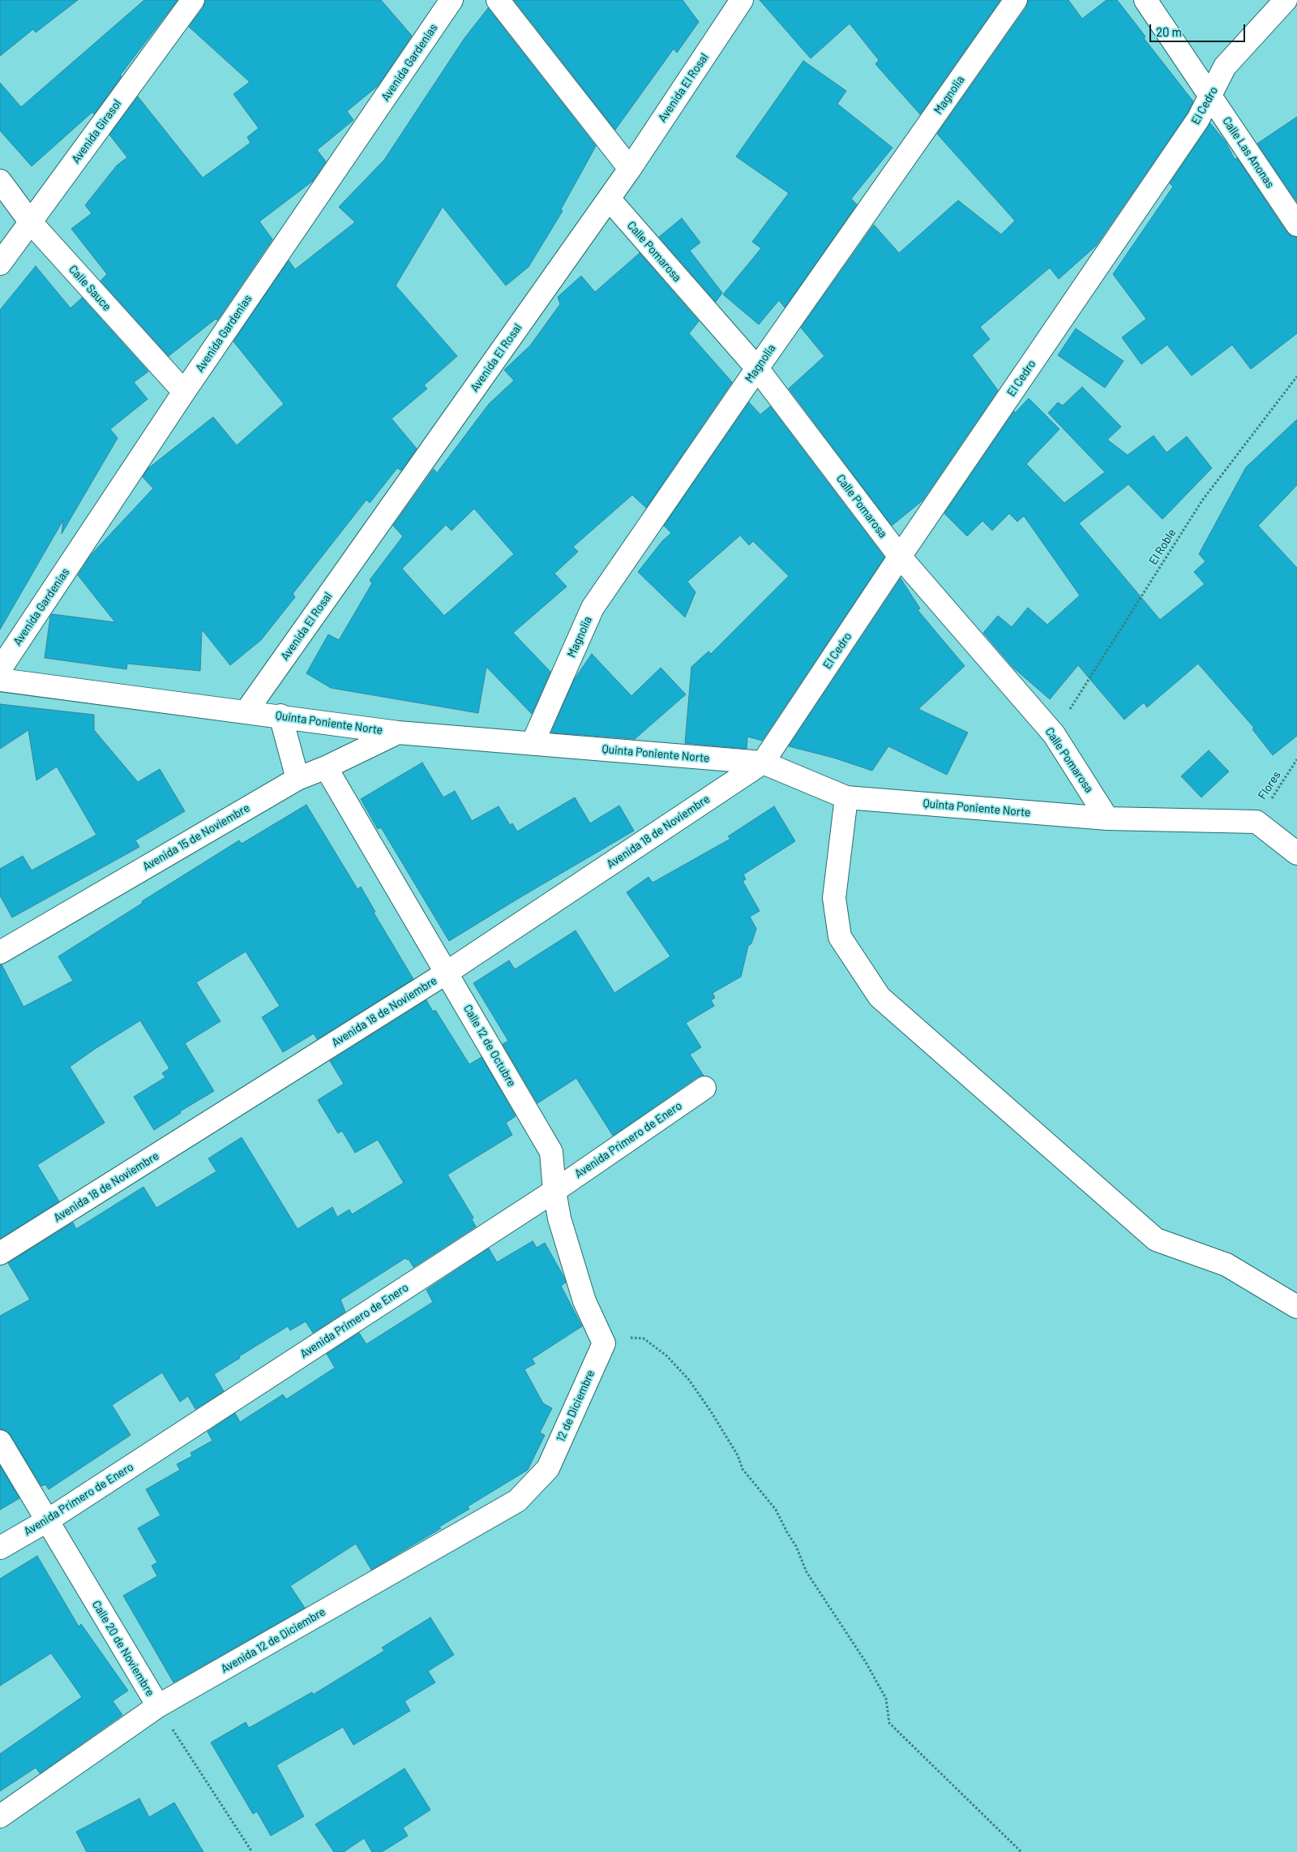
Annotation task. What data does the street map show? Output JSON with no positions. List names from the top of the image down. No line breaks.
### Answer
{"streets":{"street":["Avenida Gardenias","Avenida El Rosal","Magnolia","El Cedro","Avenida Girasol","Calle Las Anonas","Calle Pomarosa","Calle Sauce","Quinta Poniente Norte","Avenida 18 de Noviembre","Avenida 15 de Noviembre","Calle 12 de Octubre","Avenida Primero de Enero","12 de Diciembre","Avenida 12 de Diciembre","Calle 20 de Noviembre"],"path":["El Roble","Flores"]},"crossings":[["Avenida Gardenias","Calle Sauce"],["Avenida El Rosal","Calle Pomarosa"],["Avenida El Rosal","Quinta Poniente Norte"],["Magnolia","Calle Pomarosa"],["Magnolia","Quinta Poniente Norte"],["El Cedro","Calle Las Anonas"],["El Cedro","Calle Pomarosa"],["El Cedro","Quinta Poniente Norte"],["El Cedro","Avenida 18 de Noviembre"],["Avenida Girasol","Calle Sauce"],["Calle Pomarosa","El Roble"],["Calle Pomarosa","Quinta Poniente Norte"],["Quinta Poniente Norte","Flores"],["Quinta Poniente Norte","Avenida 18 de Noviembre"],["Quinta Poniente Norte","Avenida 15 de Noviembre"],["Avenida 18 de Noviembre","Calle 12 de Octubre"],["Avenida 15 de Noviembre","Calle 12 de Octubre"],["Calle 12 de Octubre","Avenida Primero de Enero"],["Calle 12 de Octubre","12 de Diciembre"],["Avenida Primero de Enero","Calle 20 de Noviembre"],["12 de Diciembre","Avenida 12 de Diciembre"],["Avenida 12 de Diciembre","Calle 20 de Noviembre"]],"scale_bar":"20 m"}
